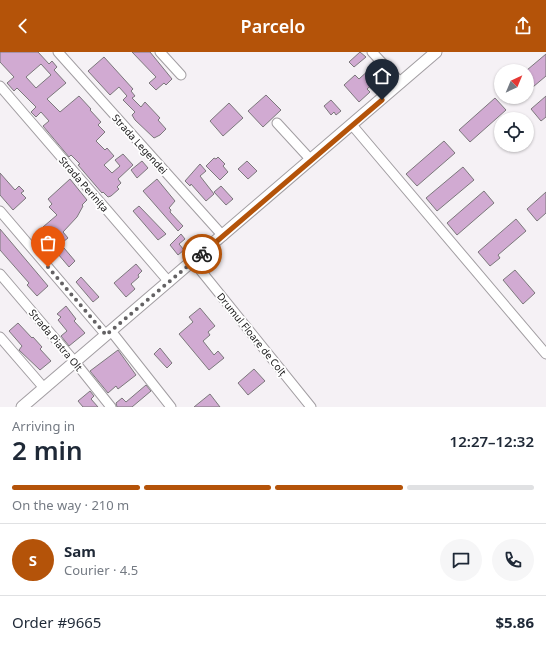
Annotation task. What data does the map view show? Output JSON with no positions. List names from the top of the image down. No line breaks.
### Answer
{"streets":{"street":["Strada Legendei","Strada Perinița","Drumul Floare de Colț","Strada Piatra Olt"]},"north":"top right","page":{"header":"Parcelo","heading":["2 min","Arriving in","12:27–12:32"],"panel":["Sam","Courier · 4.5","Order #9665","$5.86"],"bar":"On the way · 210 m","round":"S"}}
